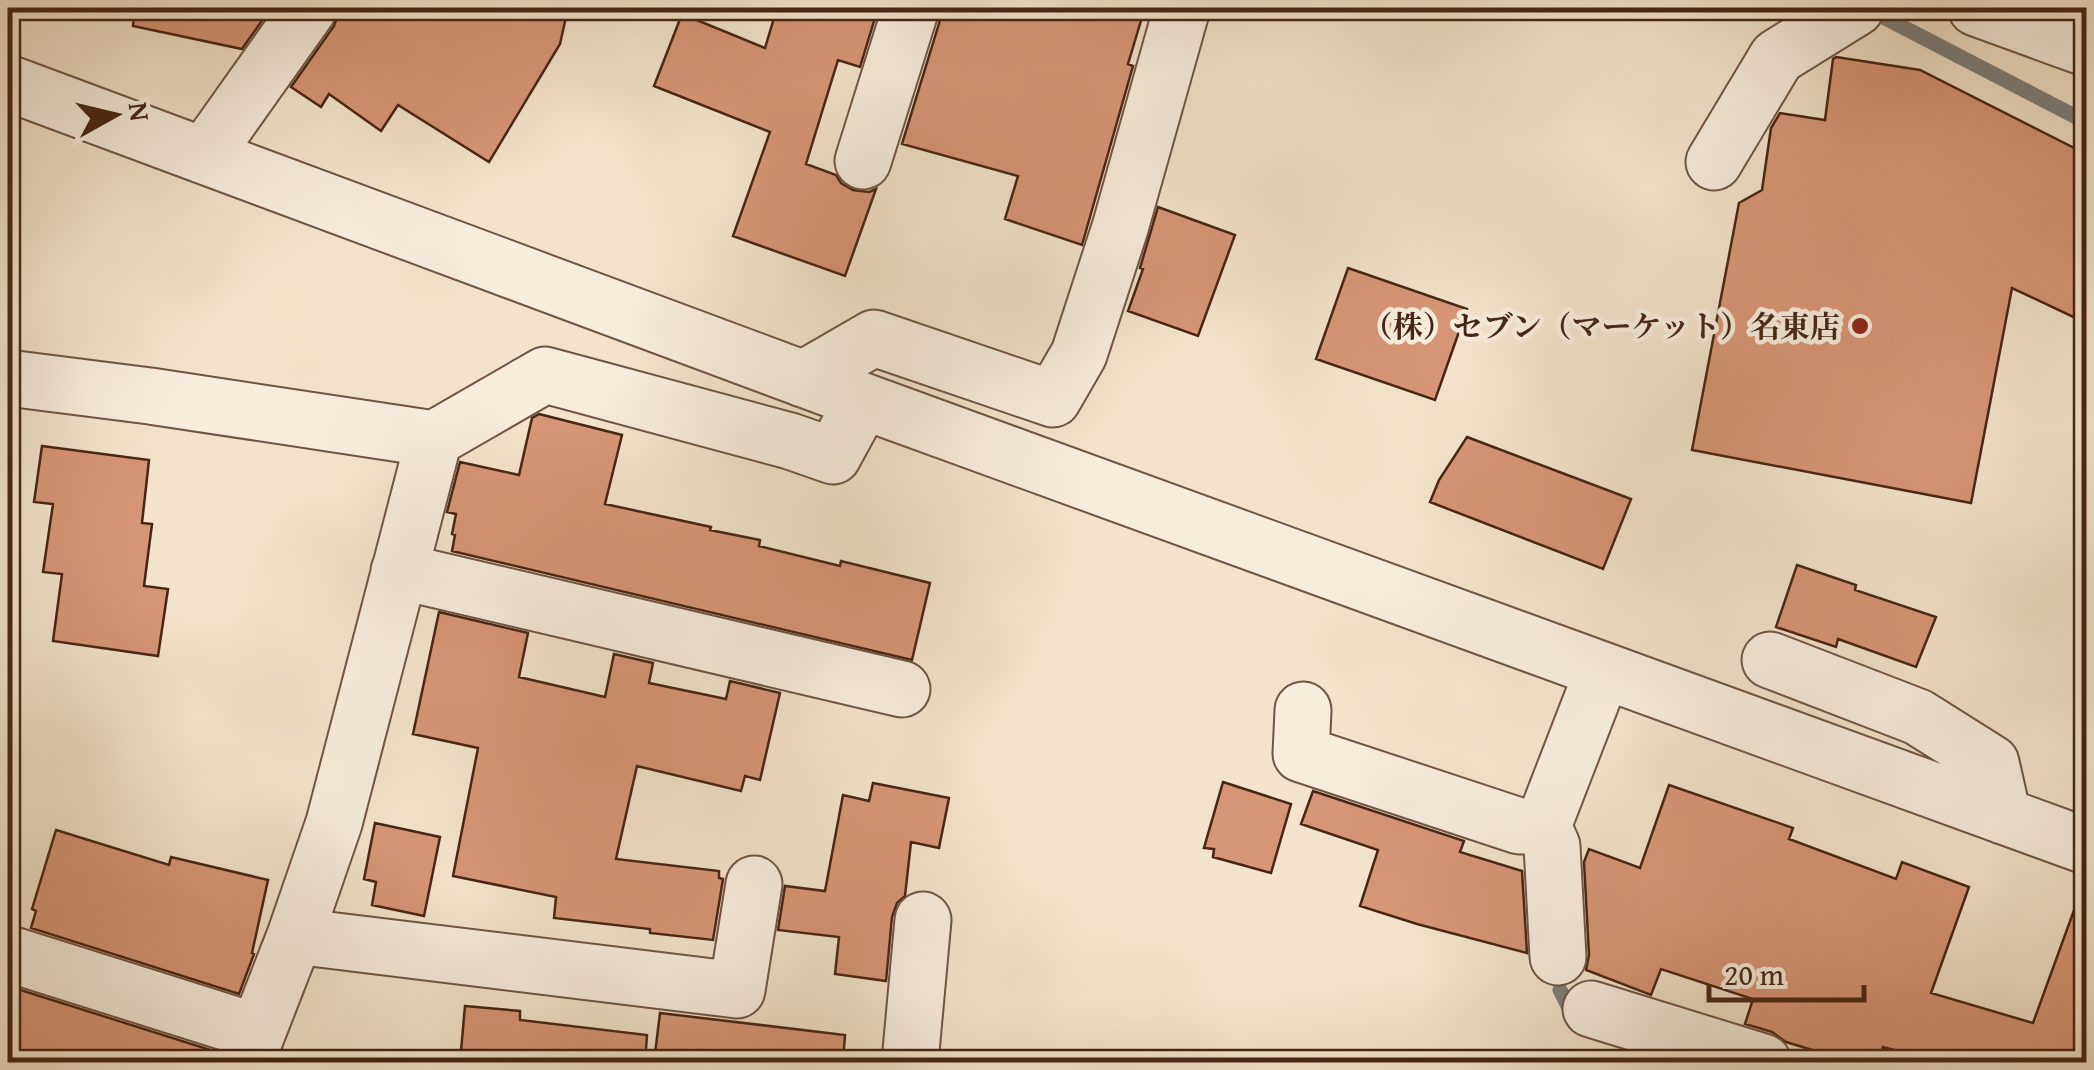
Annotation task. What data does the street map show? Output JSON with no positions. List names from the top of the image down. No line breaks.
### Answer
{"places":["（株）セブン（マーケット）名東店"],"scale_bar":"20 m","north":"right"}
